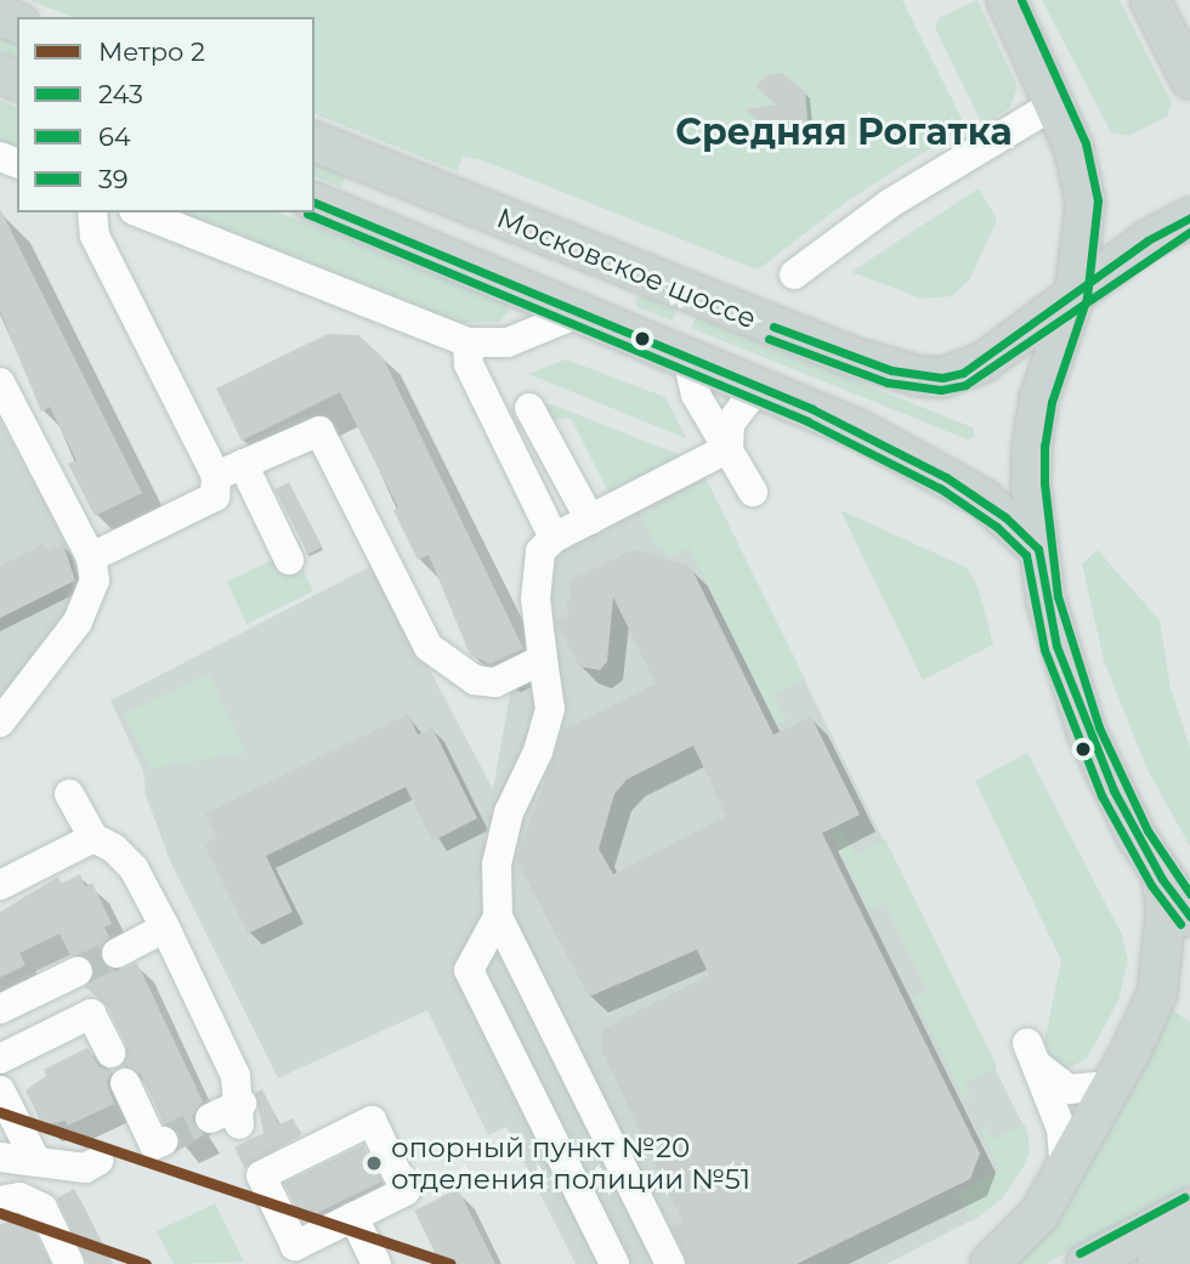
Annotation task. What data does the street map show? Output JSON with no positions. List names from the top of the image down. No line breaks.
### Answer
{"streets":{"main road":["Московское шоссе"]},"districts":["Средняя Рогатка"],"places":["опорный пункт №20 отделения полиции №51"],"lines":["transit line 39","transit line 243","transit line 64","metro line 2"],"legend":["Метро 2","243","64","39"]}
